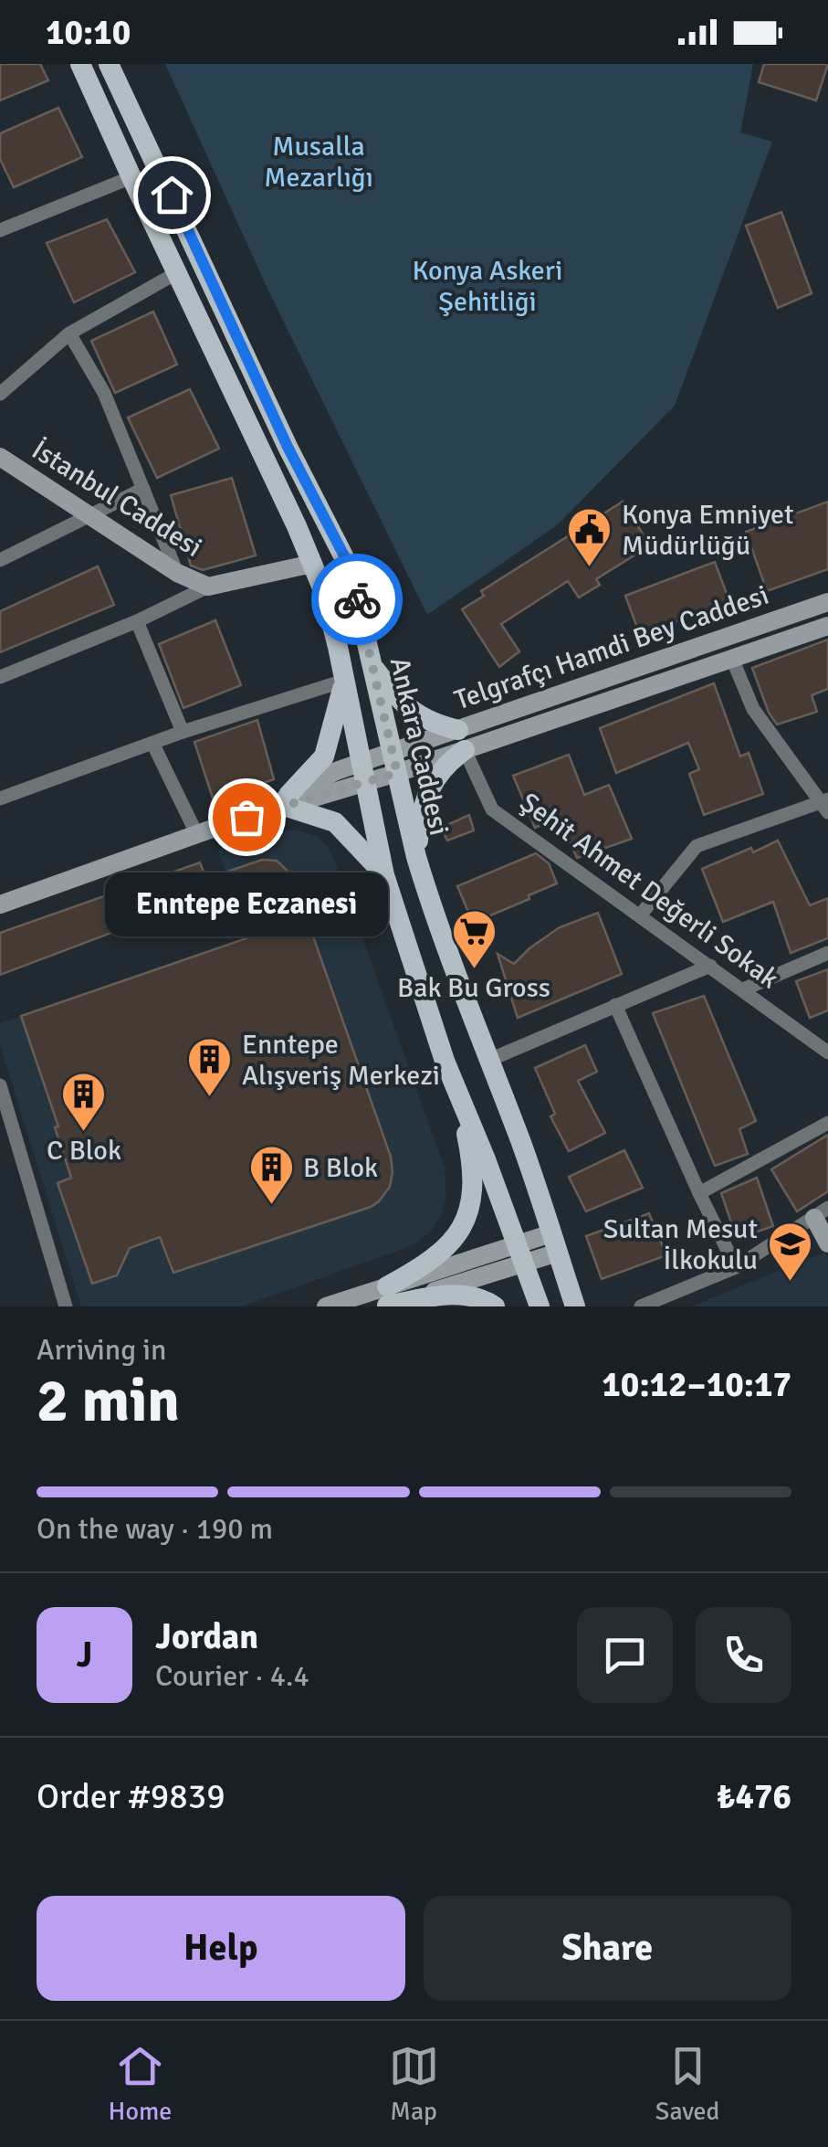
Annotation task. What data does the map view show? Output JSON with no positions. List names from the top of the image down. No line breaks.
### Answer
{"streets":{"main road":["İstanbul Caddesi","Telgrafçı Hamdi Bey Caddesi","Ankara Caddesi"],"street":["Şehit Ahmet Değerli Sokak"]},"crossings":[["Telgrafçı Hamdi Bey Caddesi","Ankara Caddesi"],["Telgrafçı Hamdi Bey Caddesi","Şehit Ahmet Değerli Sokak"]],"parks":["Musalla Mezarlığı","Konya Askeri Şehitliği"],"places":{"public building":["Konya Emniyet Müdürlüğü"],"other":["Enntepe Eczanesi"],"supermarket":["Bak Bu Gross"],"building":["Enntepe Alışveriş Merkezi","C Blok","B Blok"],"school or university":["Sultan Mesut İlkokulu"]},"page":{"status":"10:10","bubble":"Enntepe Eczanesi","heading":["2 min","Arriving in","10:12–10:17"],"panel":["Jordan","Courier · 4.4","Order #9839","₺476"],"bar":"On the way · 190 m","round":"J","buttons":["Help","Share"],"tabs":["Home","Map","Saved"]}}
